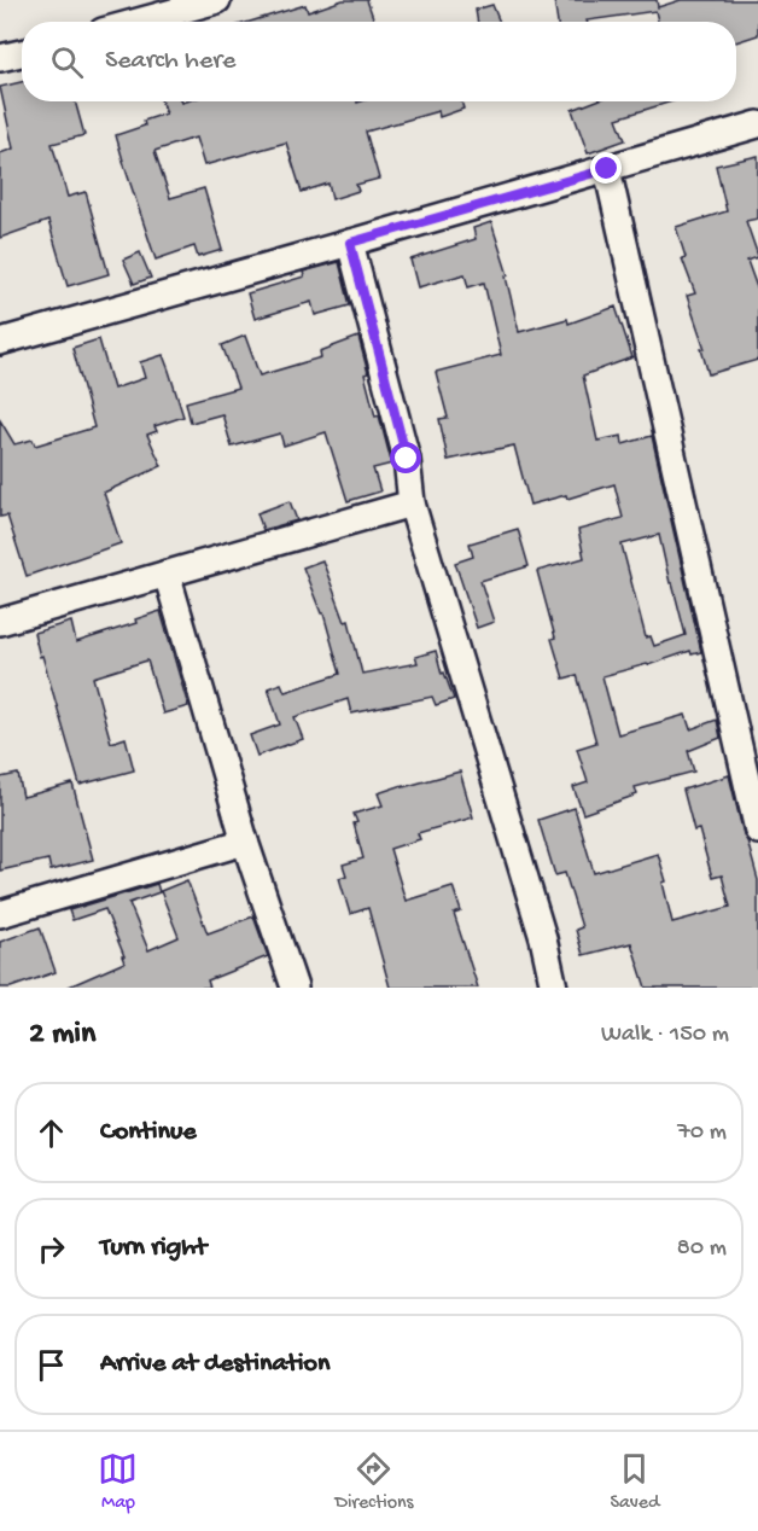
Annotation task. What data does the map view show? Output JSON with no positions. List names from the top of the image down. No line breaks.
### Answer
{"page":{"search":"Search here","heading":["2 min","Walk · 150 m"],"list":[["Continue","70 m"],["Turn right","80 m"],"Arrive at destination"],"nav":["Map","Directions","Saved"]}}
